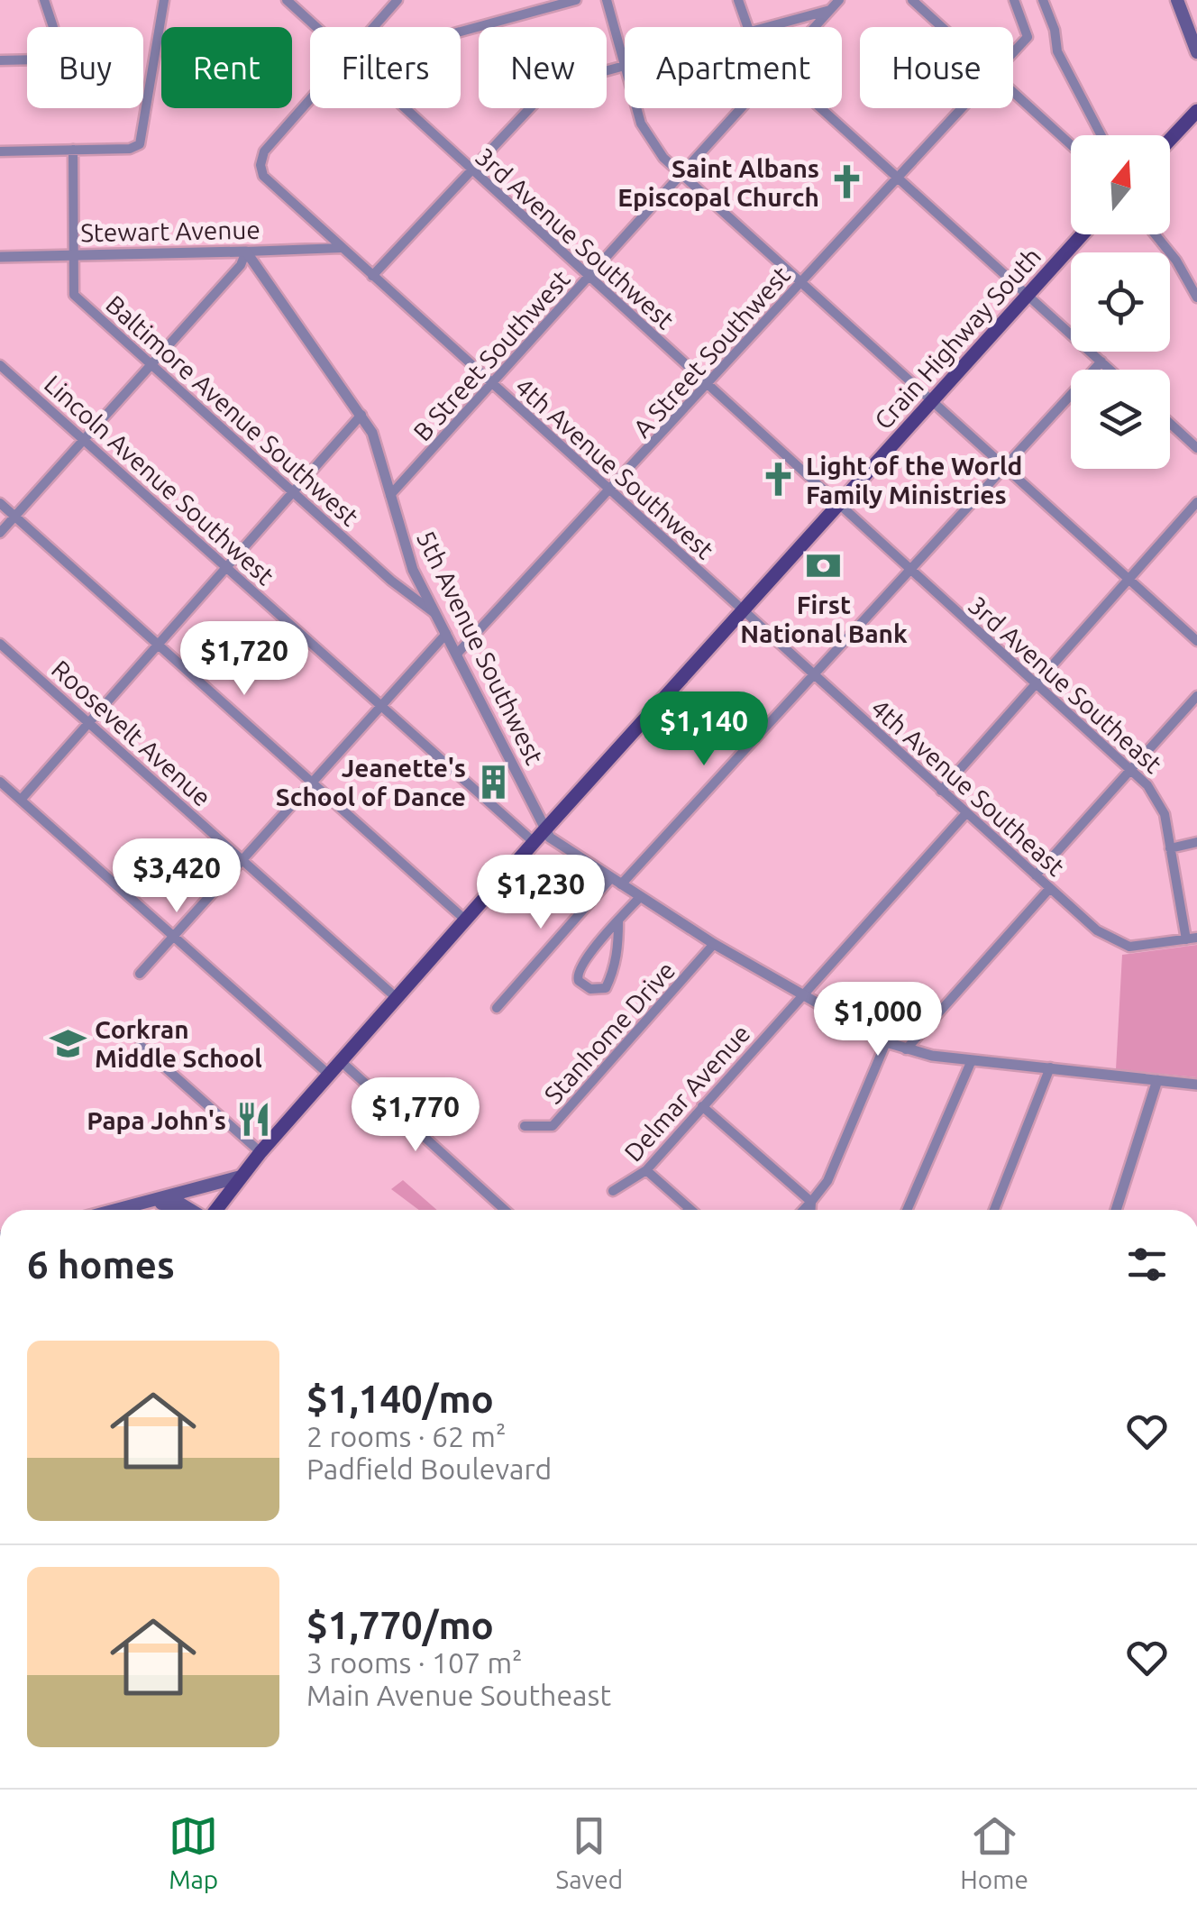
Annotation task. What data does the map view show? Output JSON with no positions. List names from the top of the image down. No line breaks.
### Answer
{"streets":{"main road":["Crain Highway South"],"street":["Stewart Avenue","3rd Avenue Southwest","A Street Southwest","B Street Southwest","Baltimore Avenue Southwest","4th Avenue Southwest","Lincoln Avenue Southwest","5th Avenue Southwest","3rd Avenue Southeast","Roosevelt Avenue","4th Avenue Southeast","Stanhome Drive","Delmar Avenue"]},"crossings":[["Stewart Avenue","Baltimore Avenue Southwest"],["Stewart Avenue","4th Avenue Southwest"],["Stewart Avenue","5th Avenue Southwest"],["3rd Avenue Southwest","Crain Highway South"],["3rd Avenue Southwest","A Street Southwest"],["3rd Avenue Southwest","B Street Southwest"],["3rd Avenue Southwest","3rd Avenue Southeast"],["Crain Highway South","4th Avenue Southwest"],["Crain Highway South","Lincoln Avenue Southwest"],["Crain Highway South","5th Avenue Southwest"],["Crain Highway South","3rd Avenue Southeast"],["Crain Highway South","Roosevelt Avenue"],["Crain Highway South","4th Avenue Southeast"],["A Street Southwest","4th Avenue Southwest"],["A Street Southwest","5th Avenue Southwest"],["B Street Southwest","4th Avenue Southwest"],["B Street Southwest","5th Avenue Southwest"],["Baltimore Avenue Southwest","5th Avenue Southwest"],["4th Avenue Southwest","4th Avenue Southeast"],["Lincoln Avenue Southwest","5th Avenue Southwest"],["3rd Avenue Southeast","4th Avenue Southeast"],["4th Avenue Southeast","Delmar Avenue"]],"places":{"church":["Saint Albans Episcopal Church","Light of the World Family Ministries"],"bank":["First National Bank"],"building":["Jeanette's School of Dance"],"school or university":["Corkran Middle School"],"restaurant":["Papa John's"]},"north":"top","page":{"chip":["Buy","Rent","Filters","New","Apartment","House"],"price":["$1,720","$1,140","$3,420","$1,230","$1,000","$1,770"],"heading":"6 homes","list":[{"name":"$1,140/mo","note":"2 rooms · 62 m² · Padfield Boulevard"},{"name":"$1,770/mo","note":"3 rooms · 107 m² · Main Avenue Southeast"}],"tabs":["Map","Saved","Home"]}}
